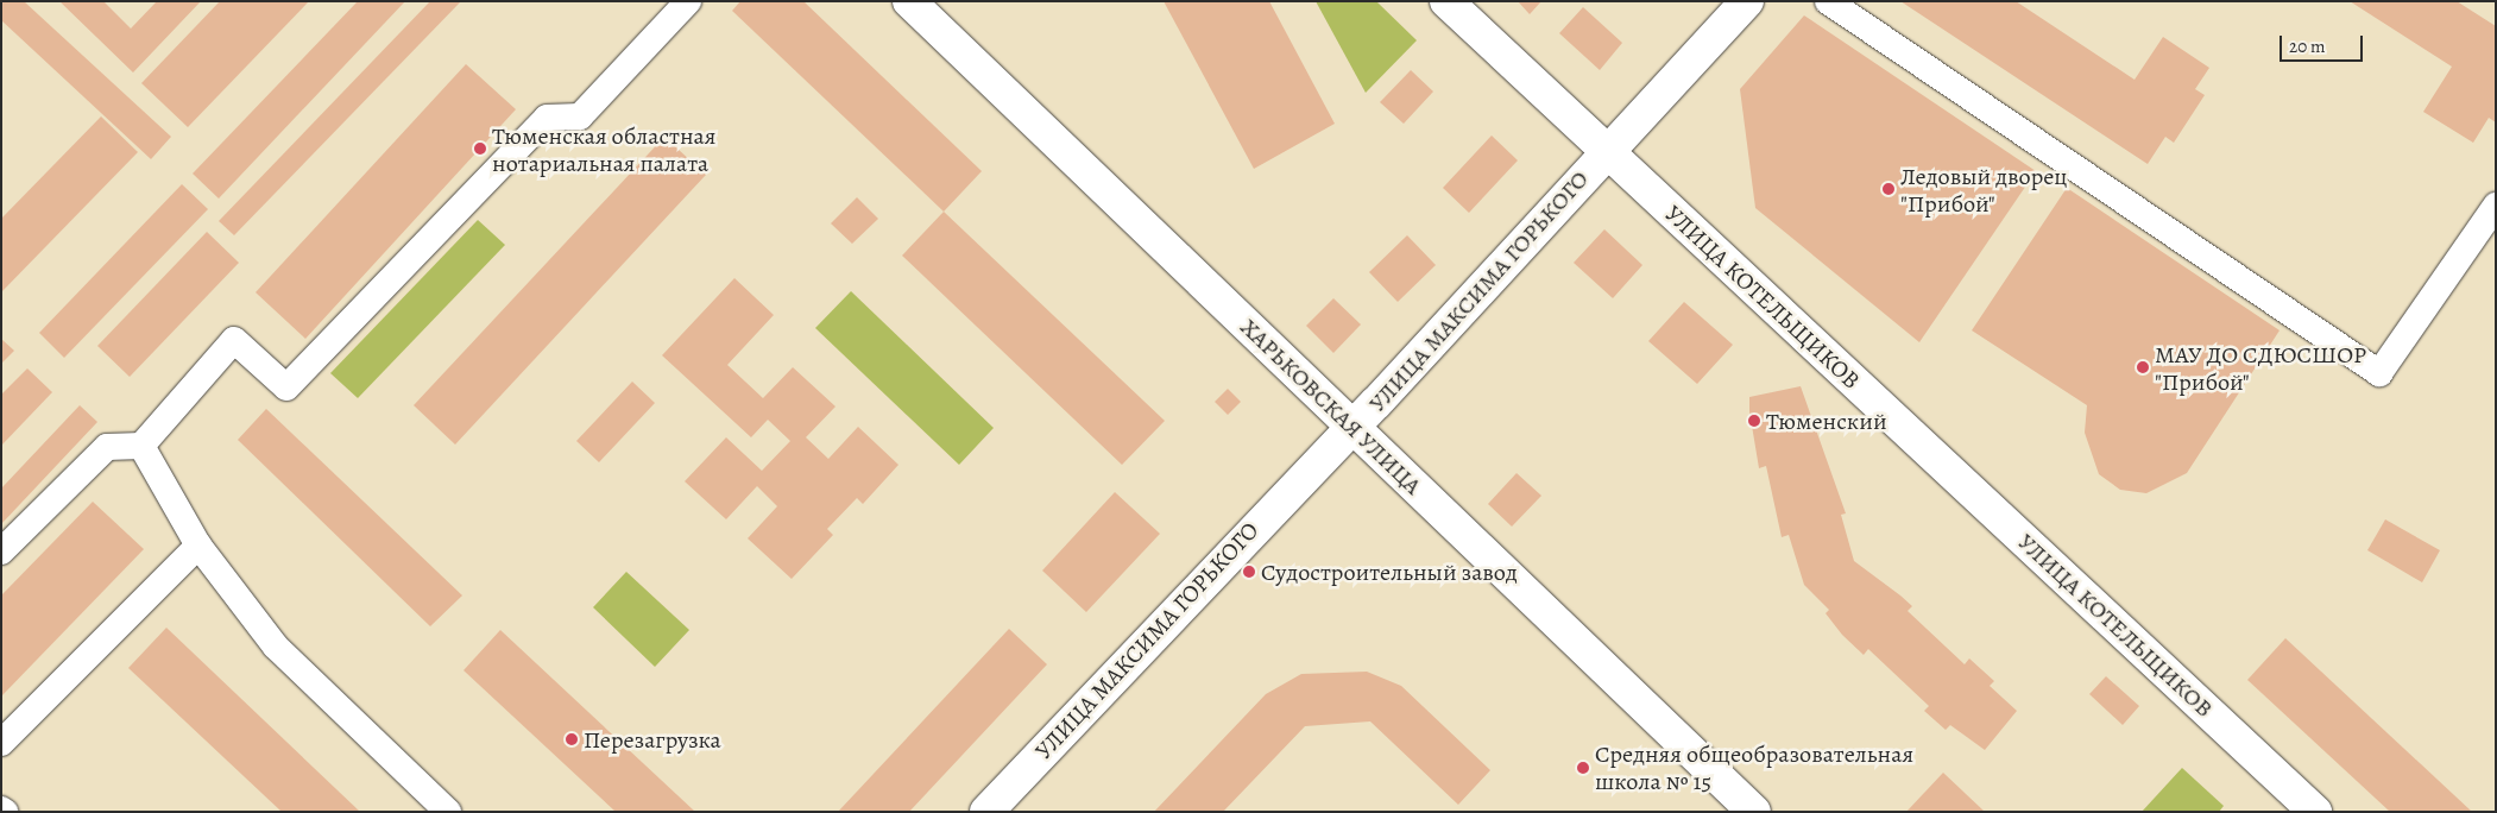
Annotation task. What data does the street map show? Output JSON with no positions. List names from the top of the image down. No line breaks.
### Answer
{"streets":{"street":["УЛИЦА МАКСИМА ГОРЬКОГО","УЛИЦА КОТЕЛЬЩИКОВ","ХАРЬКОВСКАЯ УЛИЦА"]},"crossings":[["УЛИЦА МАКСИМА ГОРЬКОГО","УЛИЦА КОТЕЛЬЩИКОВ"],["УЛИЦА МАКСИМА ГОРЬКОГО","ХАРЬКОВСКАЯ УЛИЦА"]],"places":["Тюменская областная нотариальная палата","Ледовый дворец \"Прибой\"","МАУ ДО СДЮСШОР \"Прибой\"","Тюменский","Судостроительный завод","Перезагрузка","Средняя общеобразовательная школа № 15"],"scale_bar":"20 m"}
